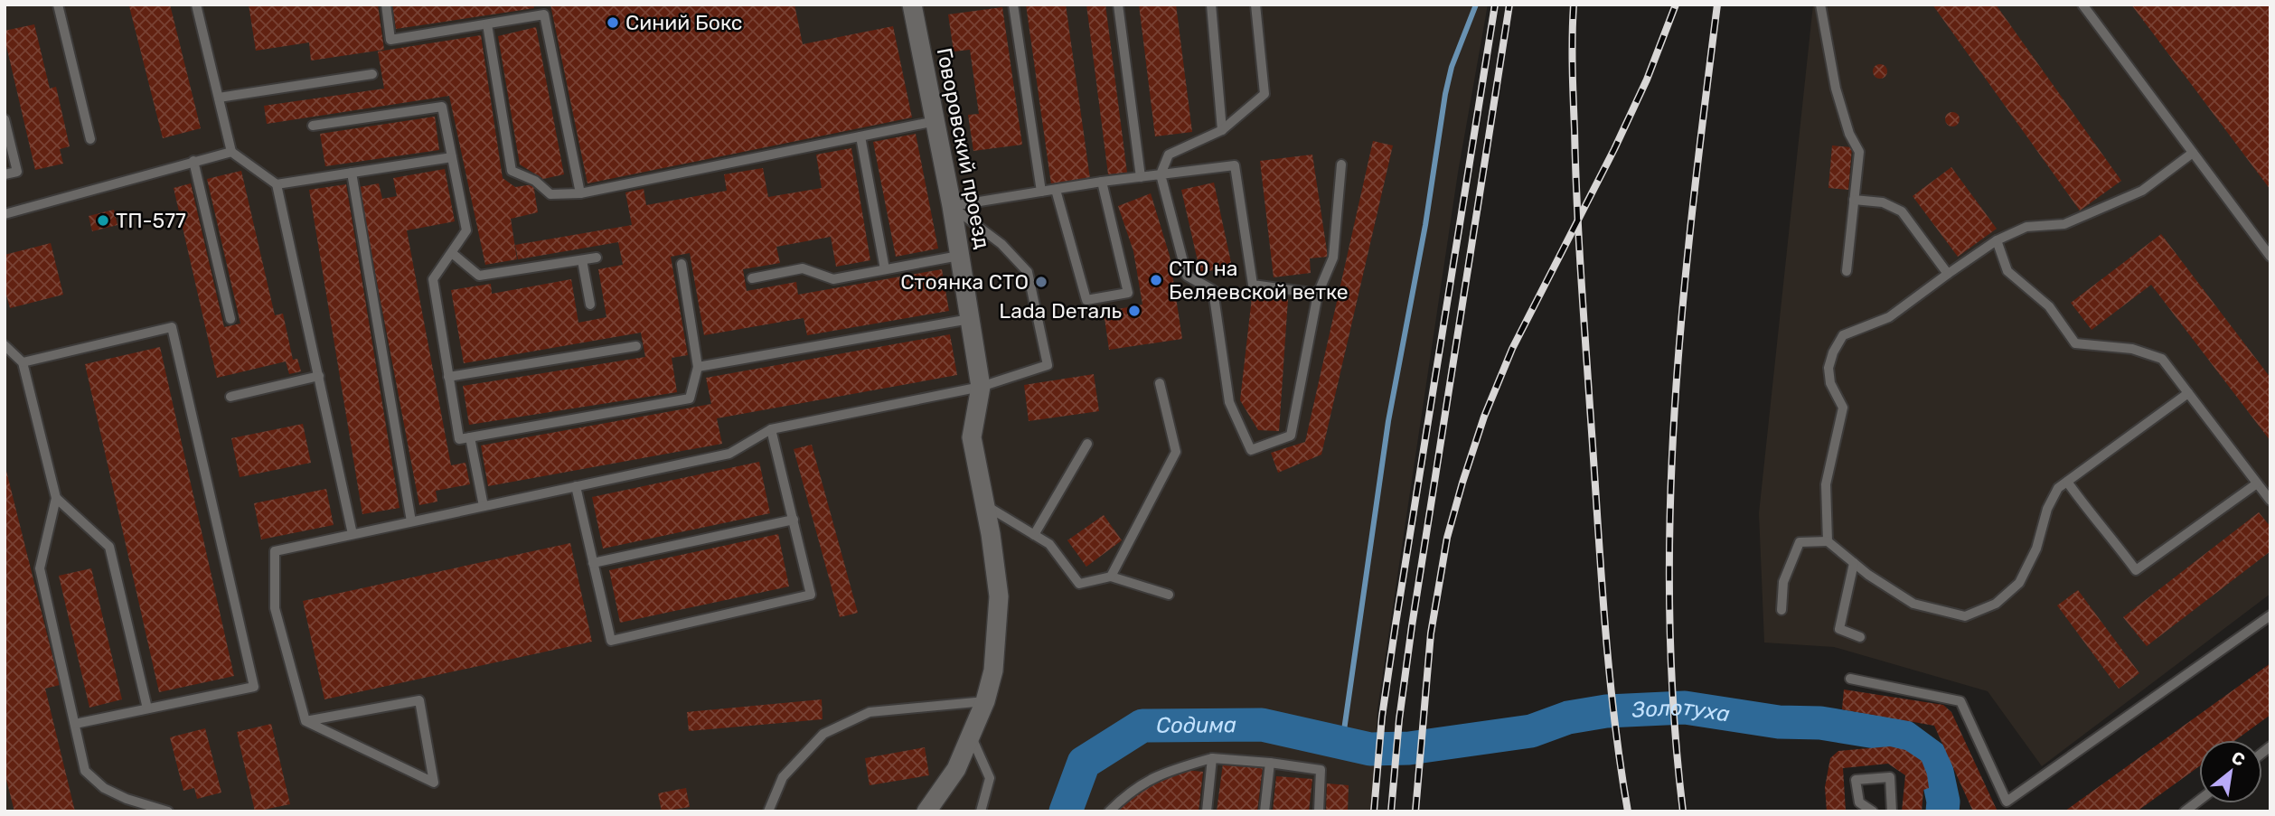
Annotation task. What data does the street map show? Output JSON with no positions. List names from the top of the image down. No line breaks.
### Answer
{"streets":{"street":["Говоровский проезд"]},"water":["Золотуха","Содима"],"places":["Синий Бокс","ТП-577","СТО на Беляевской ветке","Стоянка СТО","Lada Dеталь"],"north":"top right"}
